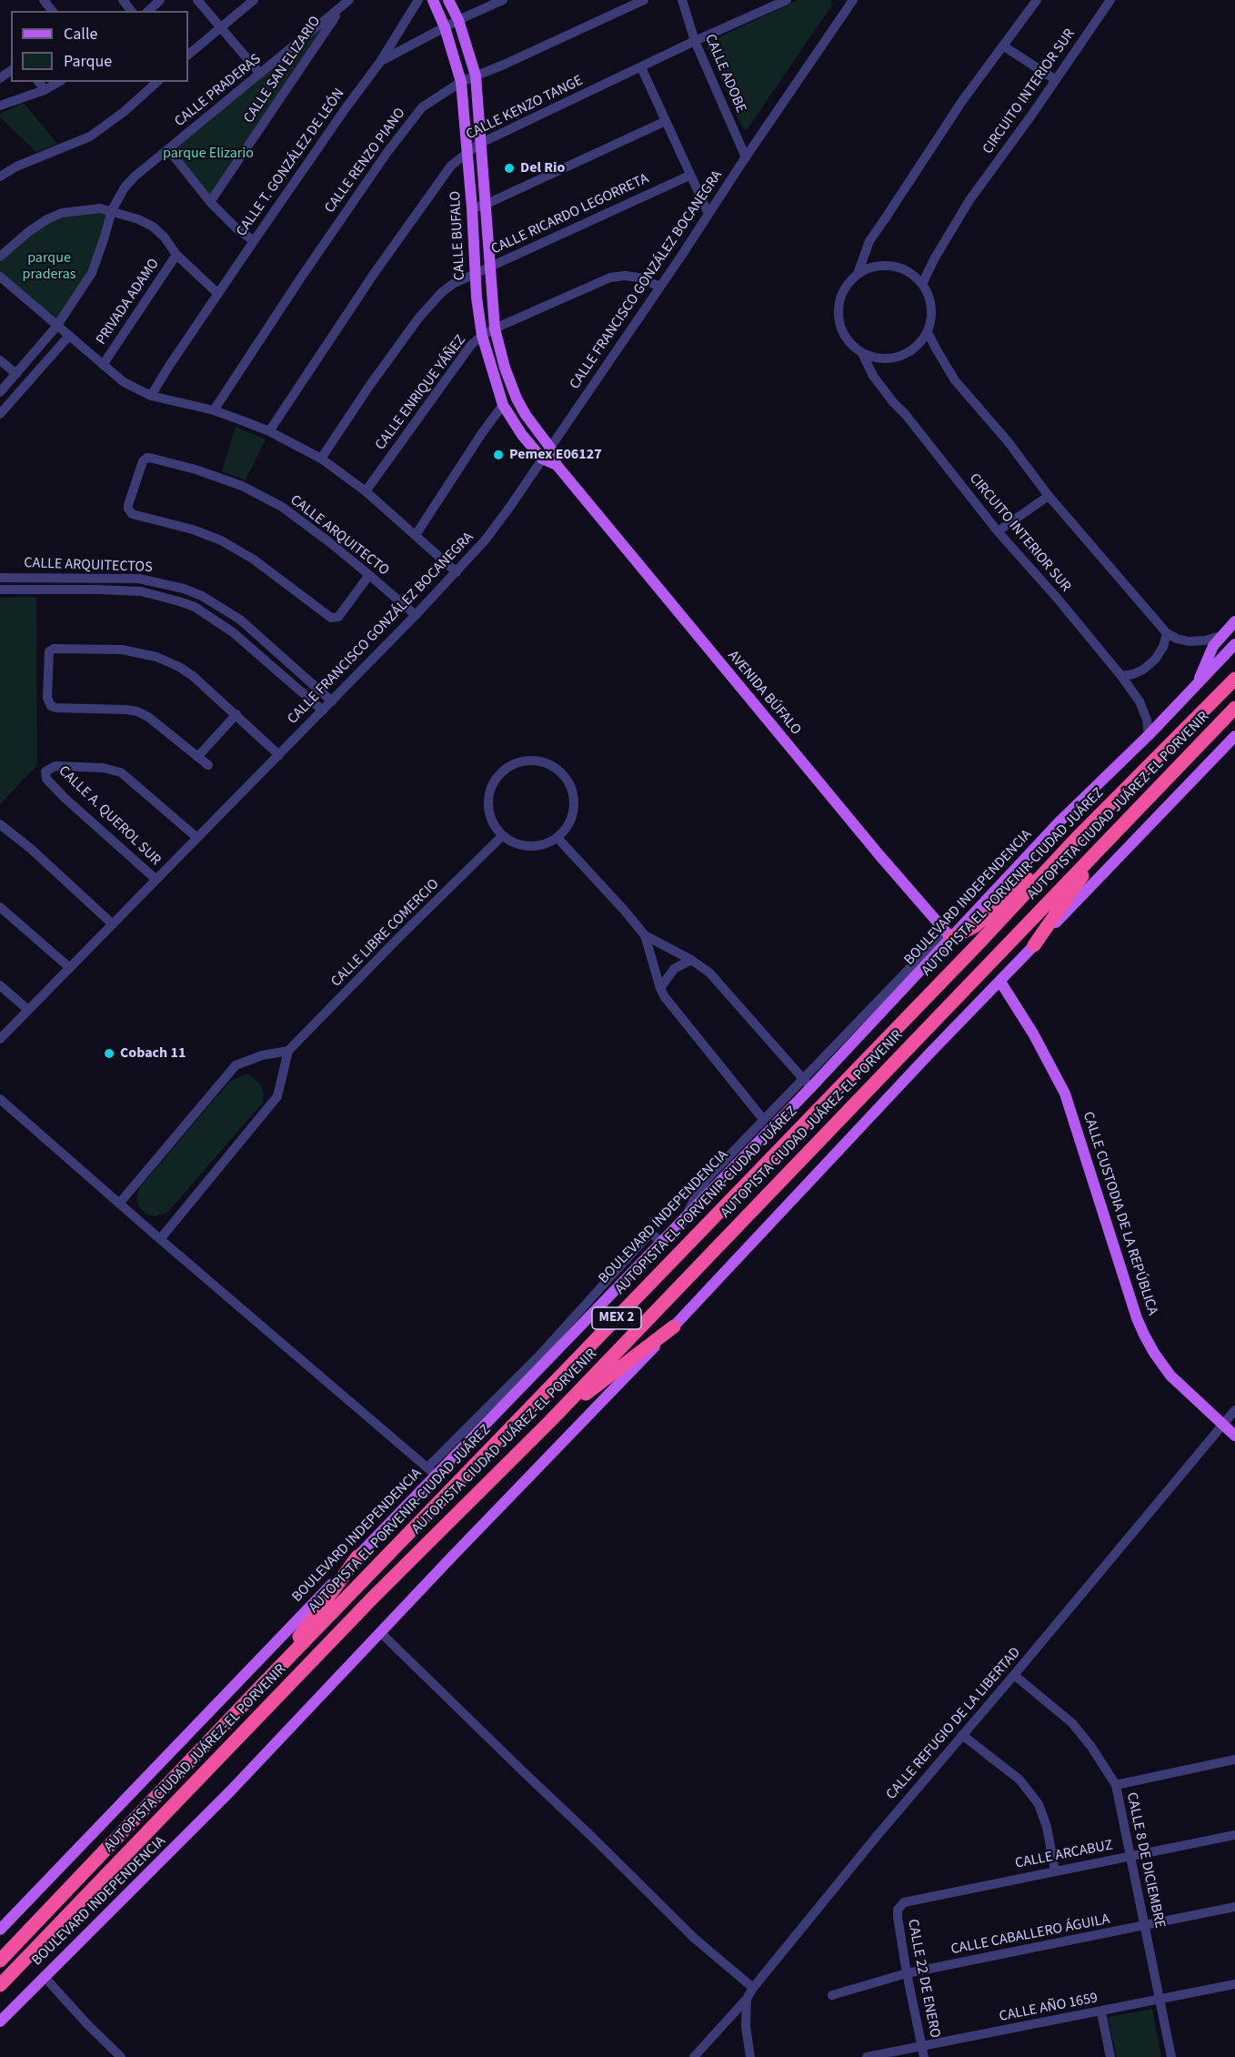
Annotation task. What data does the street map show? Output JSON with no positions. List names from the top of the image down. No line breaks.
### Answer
{"streets":{"highway":["AUTOPISTA CIUDAD JUÁREZ-EL PORVENIR","AUTOPISTA EL PORVENIR-CIUDAD JUÁREZ","MEX 2"],"main road":["CALLE BUFALO","AVENIDA BÚFALO","BOULEVARD INDEPENDENCIA","CALLE CUSTODIA DE LA REPÚBLICA"],"street":["CALLE SAN ELIZARIO","CALLE ADOBE","CALLE PRADERAS","CIRCUITO INTERIOR SUR","CALLE KENZO TANGE","CALLE RENZO PIANO","CALLE T. GONZÁLEZ DE LEÓN","CALLE RICARDO LEGORRETA","CALLE FRANCISCO GONZÁLEZ BOCANEGRA","PRIVADA ADAMO","CALLE ENRIQUE YÁÑEZ","CALLE ARQUITECTO","CALLE ARQUITECTOS","CALLE A. QUEROL SUR","CALLE LIBRE COMERCIO","CALLE REFUGIO DE LA LIBERTAD","CALLE ARCABUZ","CALLE 8 DE DICIEMBRE","CALLE CABALLERO ÁGUILA","CALLE 22 DE ENERO","CALLE AÑO 1659"]},"crossings":[["CALLE SAN ELIZARIO","CALLE PRADERAS"],["CALLE ADOBE","CALLE KENZO TANGE"],["CALLE ADOBE","CALLE FRANCISCO GONZÁLEZ BOCANEGRA"],["CIRCUITO INTERIOR SUR","BOULEVARD INDEPENDENCIA"],["CALLE KENZO TANGE","CALLE BUFALO"],["CALLE RENZO PIANO","CALLE BUFALO"],["CALLE T. GONZÁLEZ DE LEÓN","CALLE BUFALO"],["CALLE RICARDO LEGORRETA","CALLE BUFALO"],["CALLE BUFALO","CALLE FRANCISCO GONZÁLEZ BOCANEGRA"],["CALLE BUFALO","CALLE ENRIQUE YÁÑEZ"],["CALLE BUFALO","AVENIDA BÚFALO"],["CALLE FRANCISCO GONZÁLEZ BOCANEGRA","CALLE ENRIQUE YÁÑEZ"],["CALLE FRANCISCO GONZÁLEZ BOCANEGRA","CALLE ARQUITECTO"],["CALLE FRANCISCO GONZÁLEZ BOCANEGRA","CALLE ARQUITECTOS"],["CALLE FRANCISCO GONZÁLEZ BOCANEGRA","AVENIDA BÚFALO"],["CALLE FRANCISCO GONZÁLEZ BOCANEGRA","CALLE A. QUEROL SUR"],["AVENIDA BÚFALO","BOULEVARD INDEPENDENCIA"],["BOULEVARD INDEPENDENCIA","CALLE CUSTODIA DE LA REPÚBLICA"],["CALLE CUSTODIA DE LA REPÚBLICA","CALLE REFUGIO DE LA LIBERTAD"],["CALLE REFUGIO DE LA LIBERTAD","CALLE 8 DE DICIEMBRE"],["CALLE ARCABUZ","CALLE 8 DE DICIEMBRE"],["CALLE ARCABUZ","CALLE 22 DE ENERO"],["CALLE 8 DE DICIEMBRE","CALLE CABALLERO ÁGUILA"],["CALLE 8 DE DICIEMBRE","CALLE AÑO 1659"],["CALLE CABALLERO ÁGUILA","CALLE 22 DE ENERO"],["CALLE 22 DE ENERO","CALLE AÑO 1659"]],"parks":["parque Elizario","parque praderas"],"places":["Del Rio","Pemex E06127","Cobach 11"],"legend":["Calle","Parque"]}
